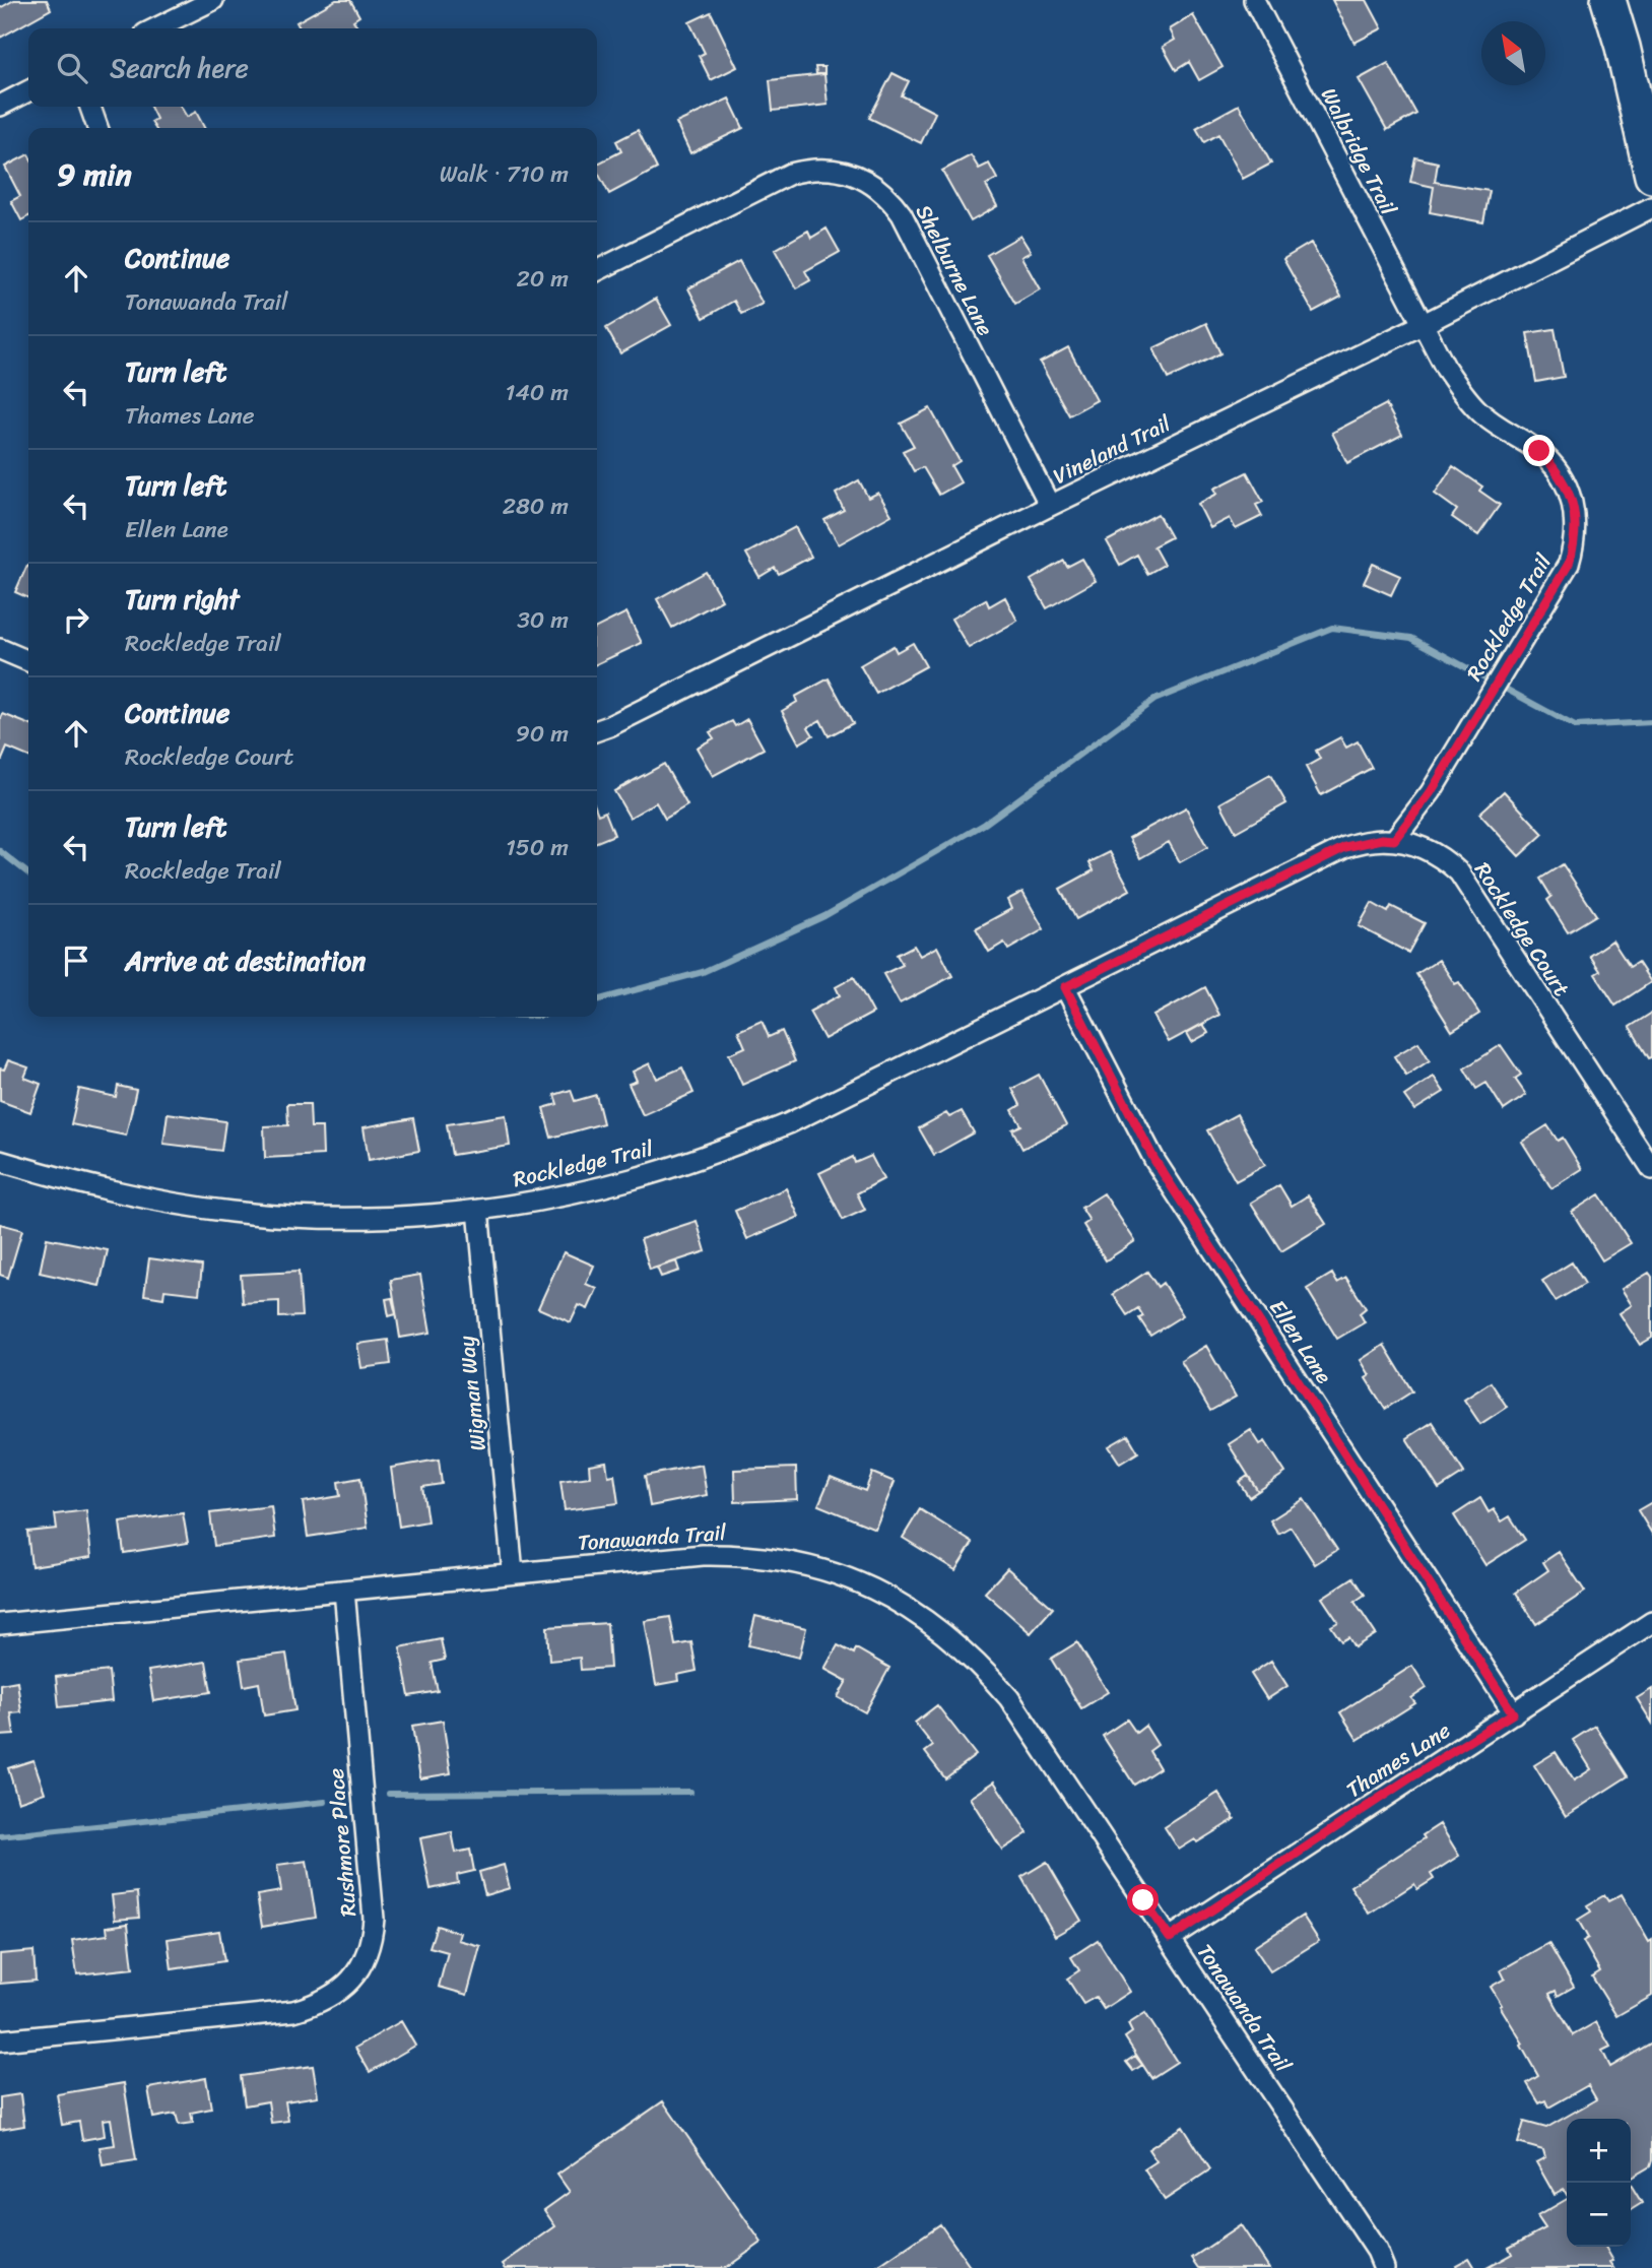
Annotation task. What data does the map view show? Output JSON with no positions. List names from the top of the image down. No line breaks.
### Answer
{"streets":{"street":["Walbridge Trail","Shelburne Lane","Vineland Trail","Rockledge Trail","Rockledge Court","Ellen Lane","Wigman Way","Tonawanda Trail","Thames Lane","Rushmore Place"]},"crossings":[["Walbridge Trail","Vineland Trail"],["Walbridge Trail","Rockledge Trail"],["Shelburne Lane","Vineland Trail"],["Vineland Trail","Rockledge Trail"],["Rockledge Trail","Rockledge Court"],["Rockledge Trail","Ellen Lane"],["Rockledge Trail","Wigman Way"],["Ellen Lane","Thames Lane"],["Wigman Way","Tonawanda Trail"],["Tonawanda Trail","Thames Lane"],["Tonawanda Trail","Rushmore Place"]],"north":"top left","page":{"search":"Search here","heading":["9 min","Walk · 710 m"],"list":[["Continue","Tonawanda Trail","20 m"],["Turn left","Thames Lane","140 m"],["Turn left","Ellen Lane","280 m"],["Turn right","Rockledge Trail","30 m"],["Continue","Rockledge Court","90 m"],["Turn left","Rockledge Trail","150 m"],"Arrive at destination"],"map_buttons":["+","−"]}}
